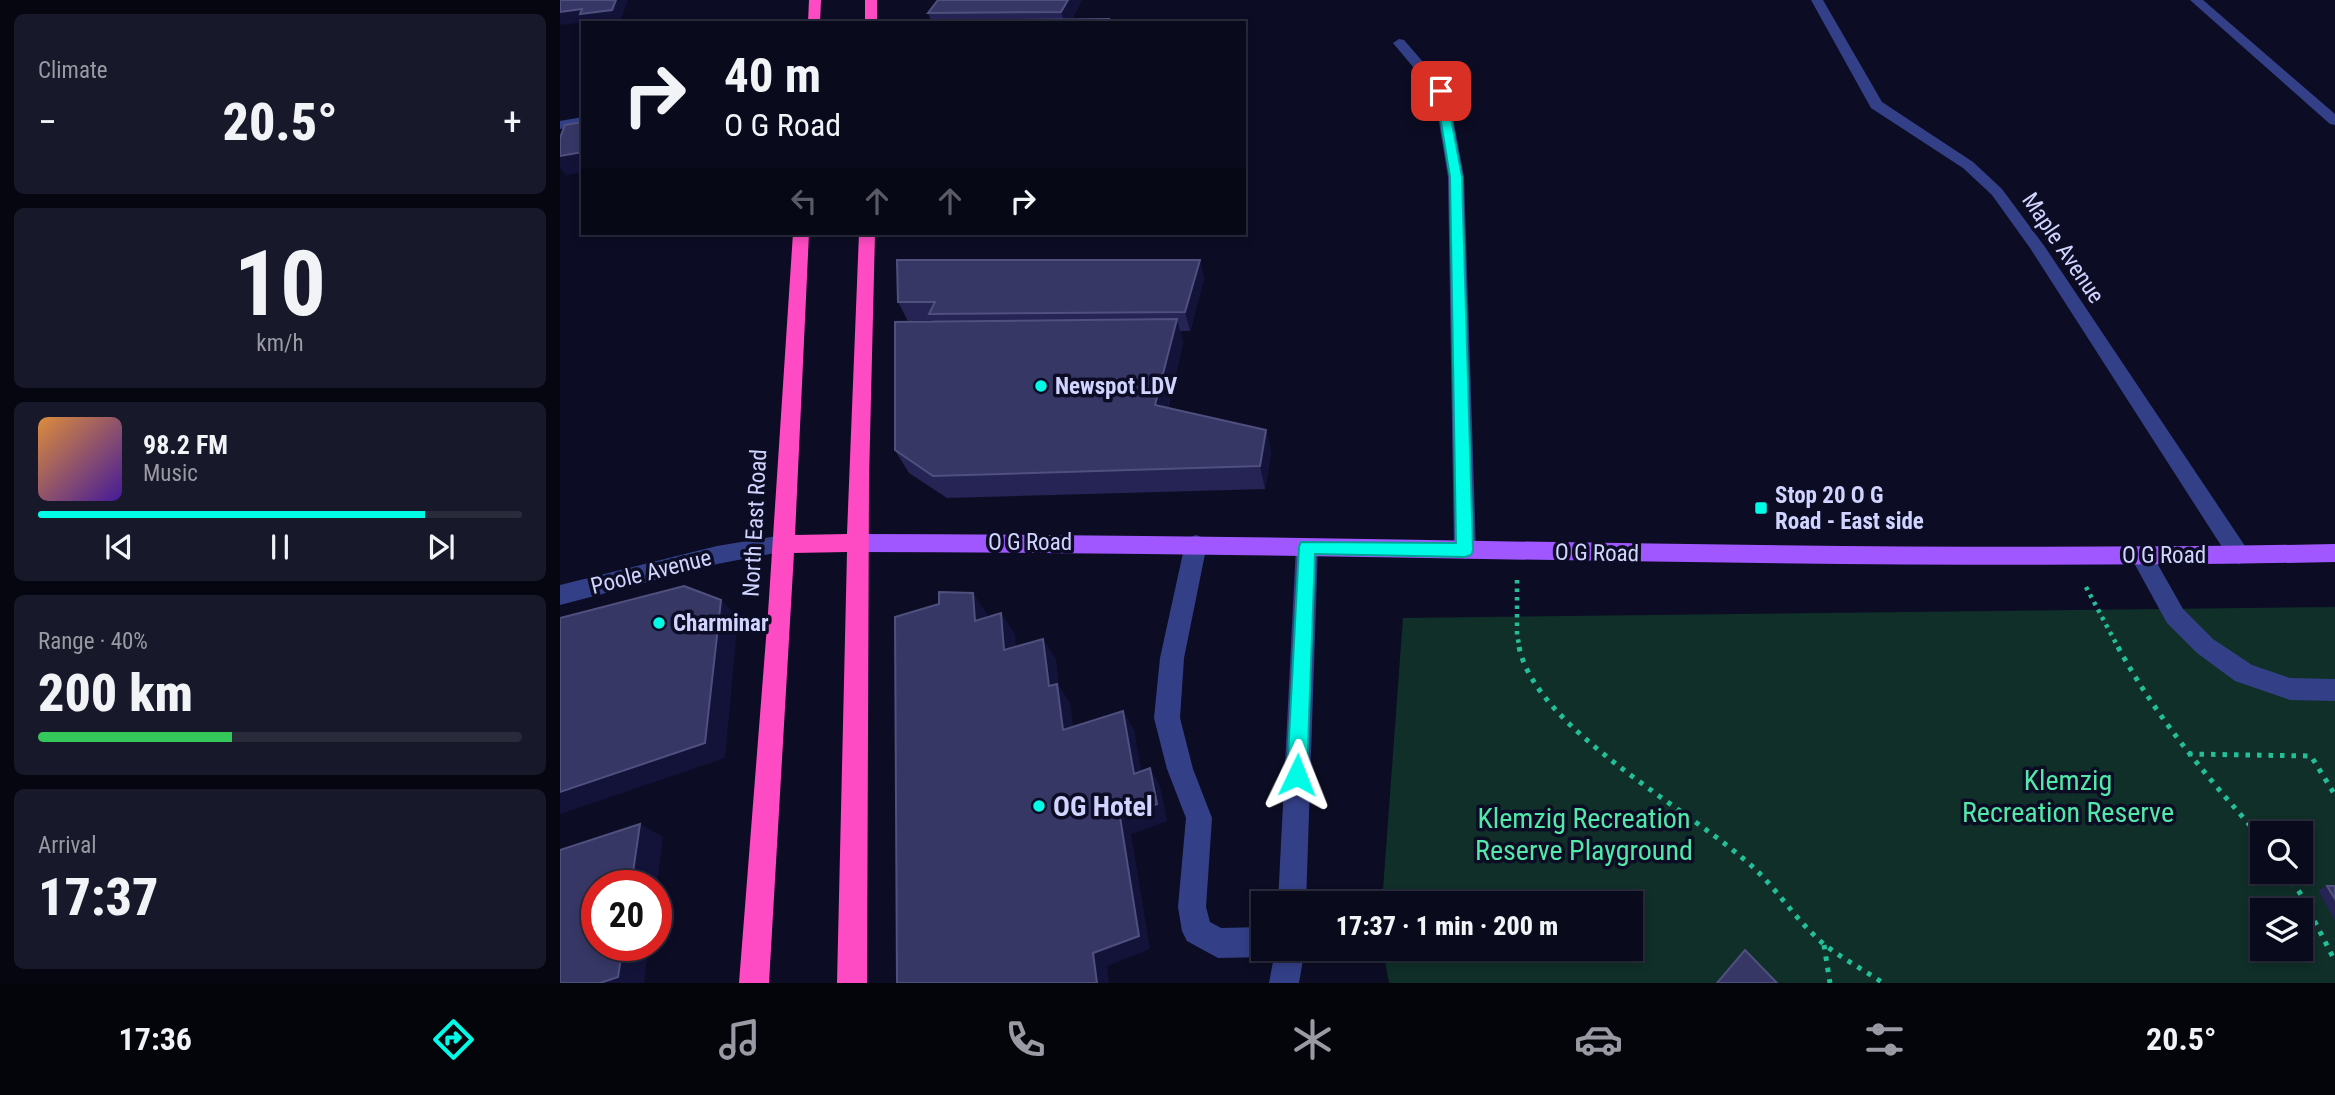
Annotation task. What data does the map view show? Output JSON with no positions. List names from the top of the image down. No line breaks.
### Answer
{"streets":{"highway":["North East Road"],"main road":["O G Road"],"street":["Maple Avenue","Poole Avenue"]},"crossings":[["Maple Avenue","O G Road"],["North East Road","Poole Avenue"]],"parks":["Klemzig Recreation Reserve","Klemzig Recreation Reserve Playground"],"places":{"other":["Newspot LDV","Charminar","OG Hotel"],"transit":["Stop 20 O G Road - East side"]},"page":{"tile":["Climate",["10","km/h"],["Range · 40%","200 km"],["Arrival","17:37"]],"turn":["40 m","O G Road"],"heat":["−","20.5°","+"],"song":["98.2 FM","Music"],"limit":"20","trip":"17:37 · 1 min · 200 m","tabs":["17:36","20.5°"]}}
